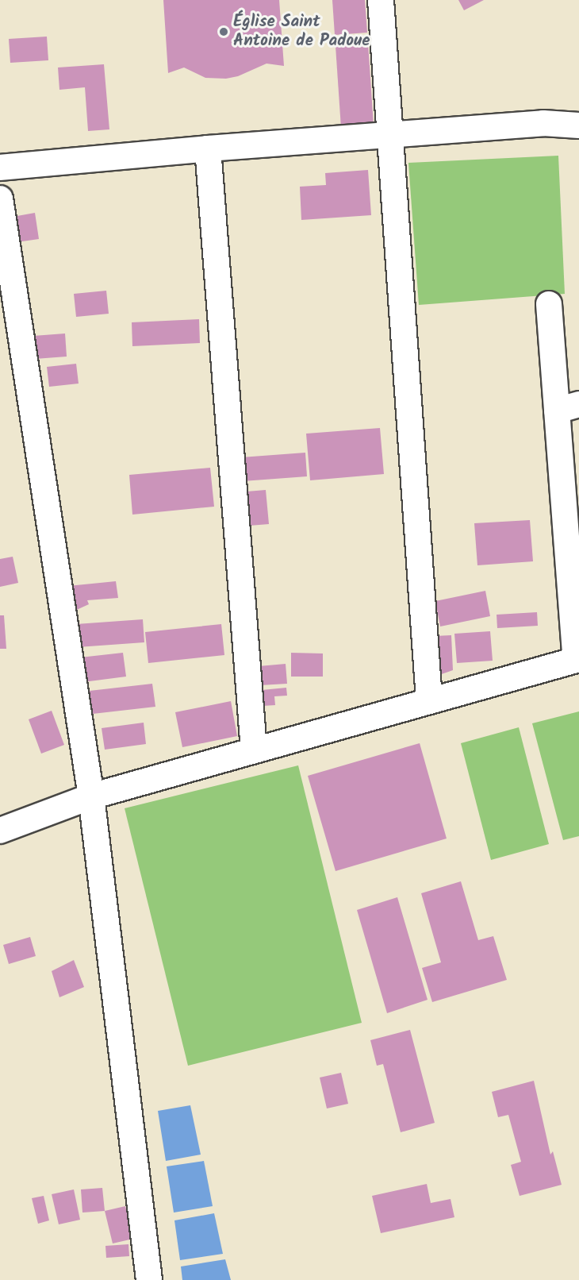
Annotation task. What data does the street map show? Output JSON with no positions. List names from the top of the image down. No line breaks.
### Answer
{"places":["Église Saint Antoine de Padoue"]}
